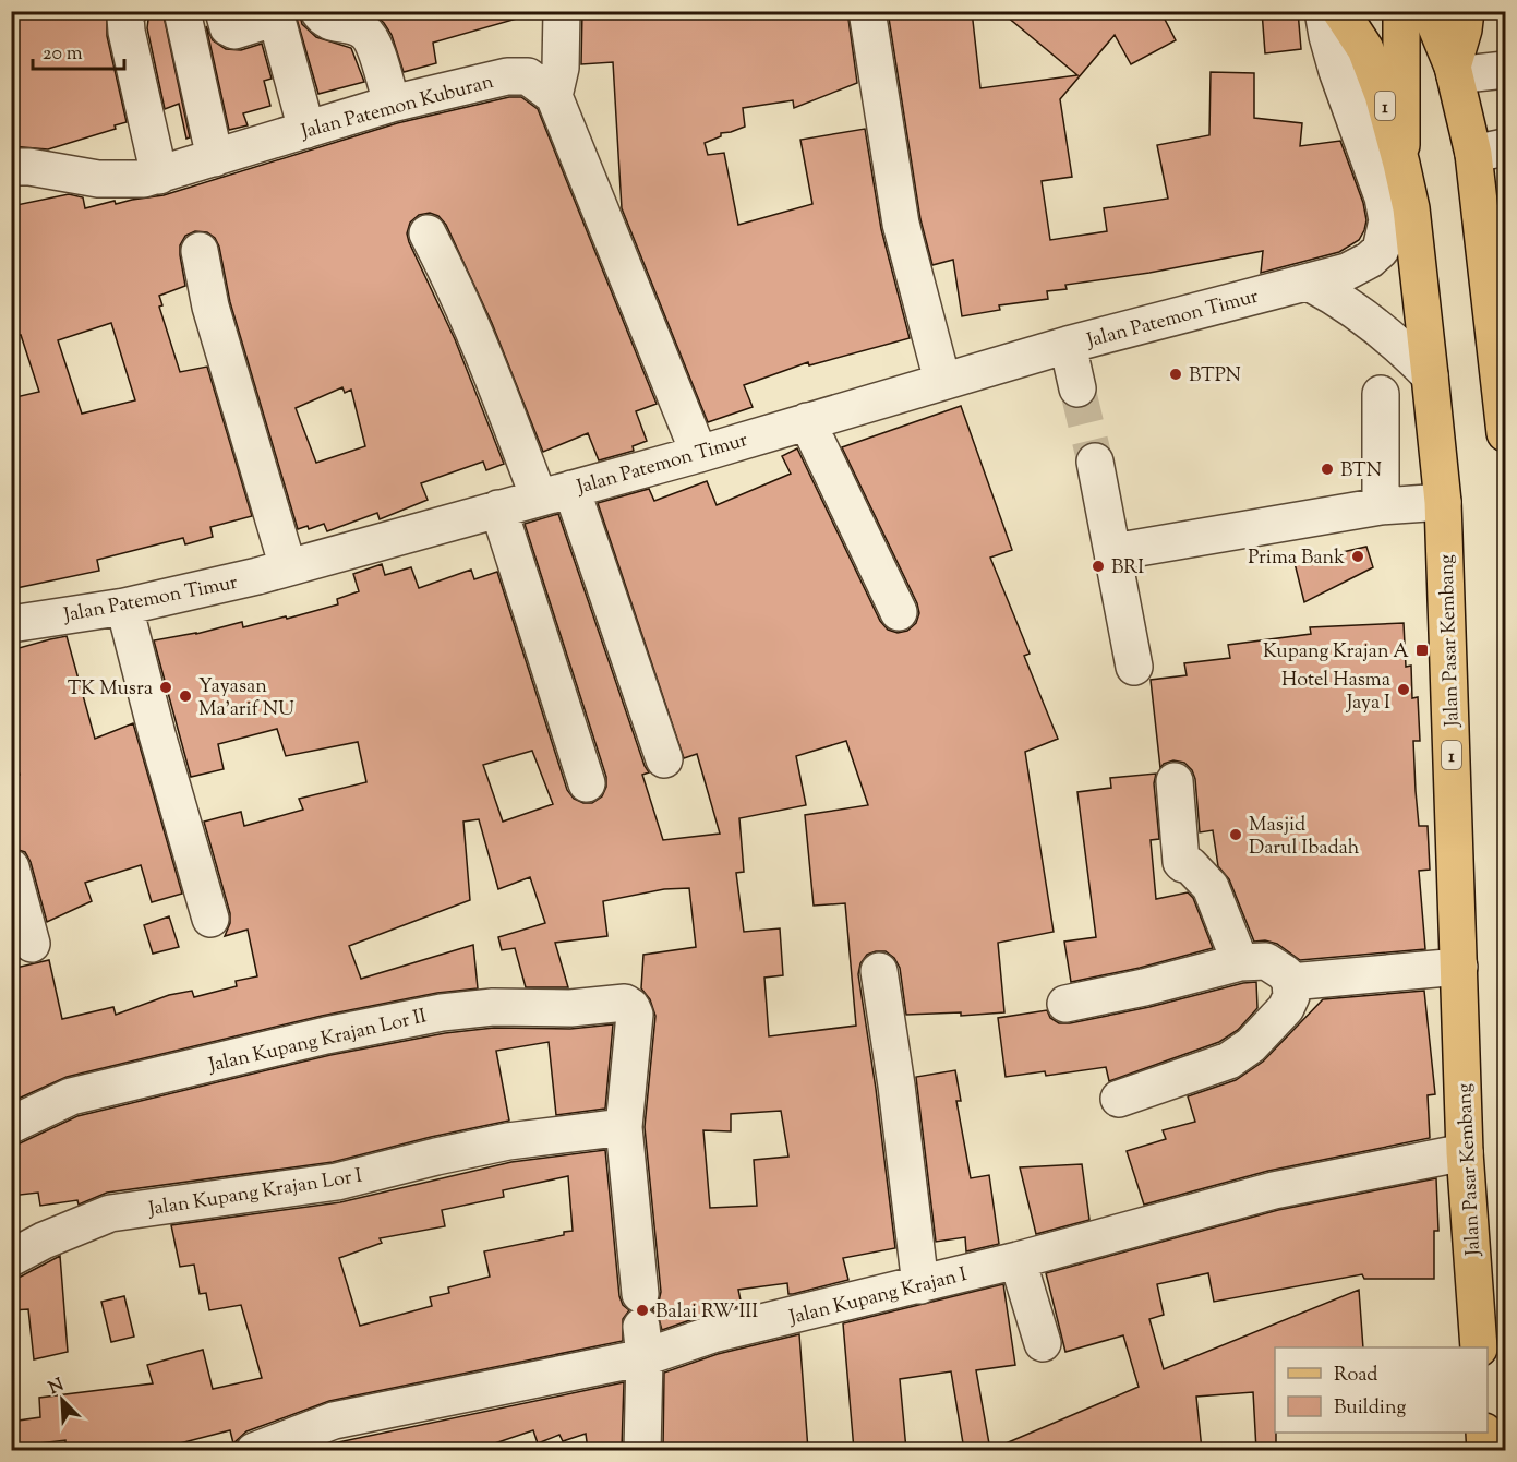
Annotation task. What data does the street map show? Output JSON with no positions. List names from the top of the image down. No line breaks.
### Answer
{"streets":{"main road":["1","Jalan Pasar Kembang"],"street":["Jalan Patemon Kuburan","Jalan Patemon Timur","Jalan Kupang Krajan Lor II","Jalan Kupang Krajan Lor I","Jalan Kupang Krajan I"]},"crossings":[["1","Jalan Pasar Kembang"],["Jalan Pasar Kembang","Jalan Kupang Krajan I"],["Jalan Kupang Krajan Lor II","Jalan Kupang Krajan Lor I"]],"places":{"other":["BTPN","BTN","Prima Bank","BRI","TK Musra","Hotel Hasma Jaya I","Yayasan Ma'arif NU","Masjid Darul Ibadah","Balai RW III"],"transit":["Kupang Krajan A"]},"legend":["Road","Building"],"scale_bar":"20 m","north":"top left"}
